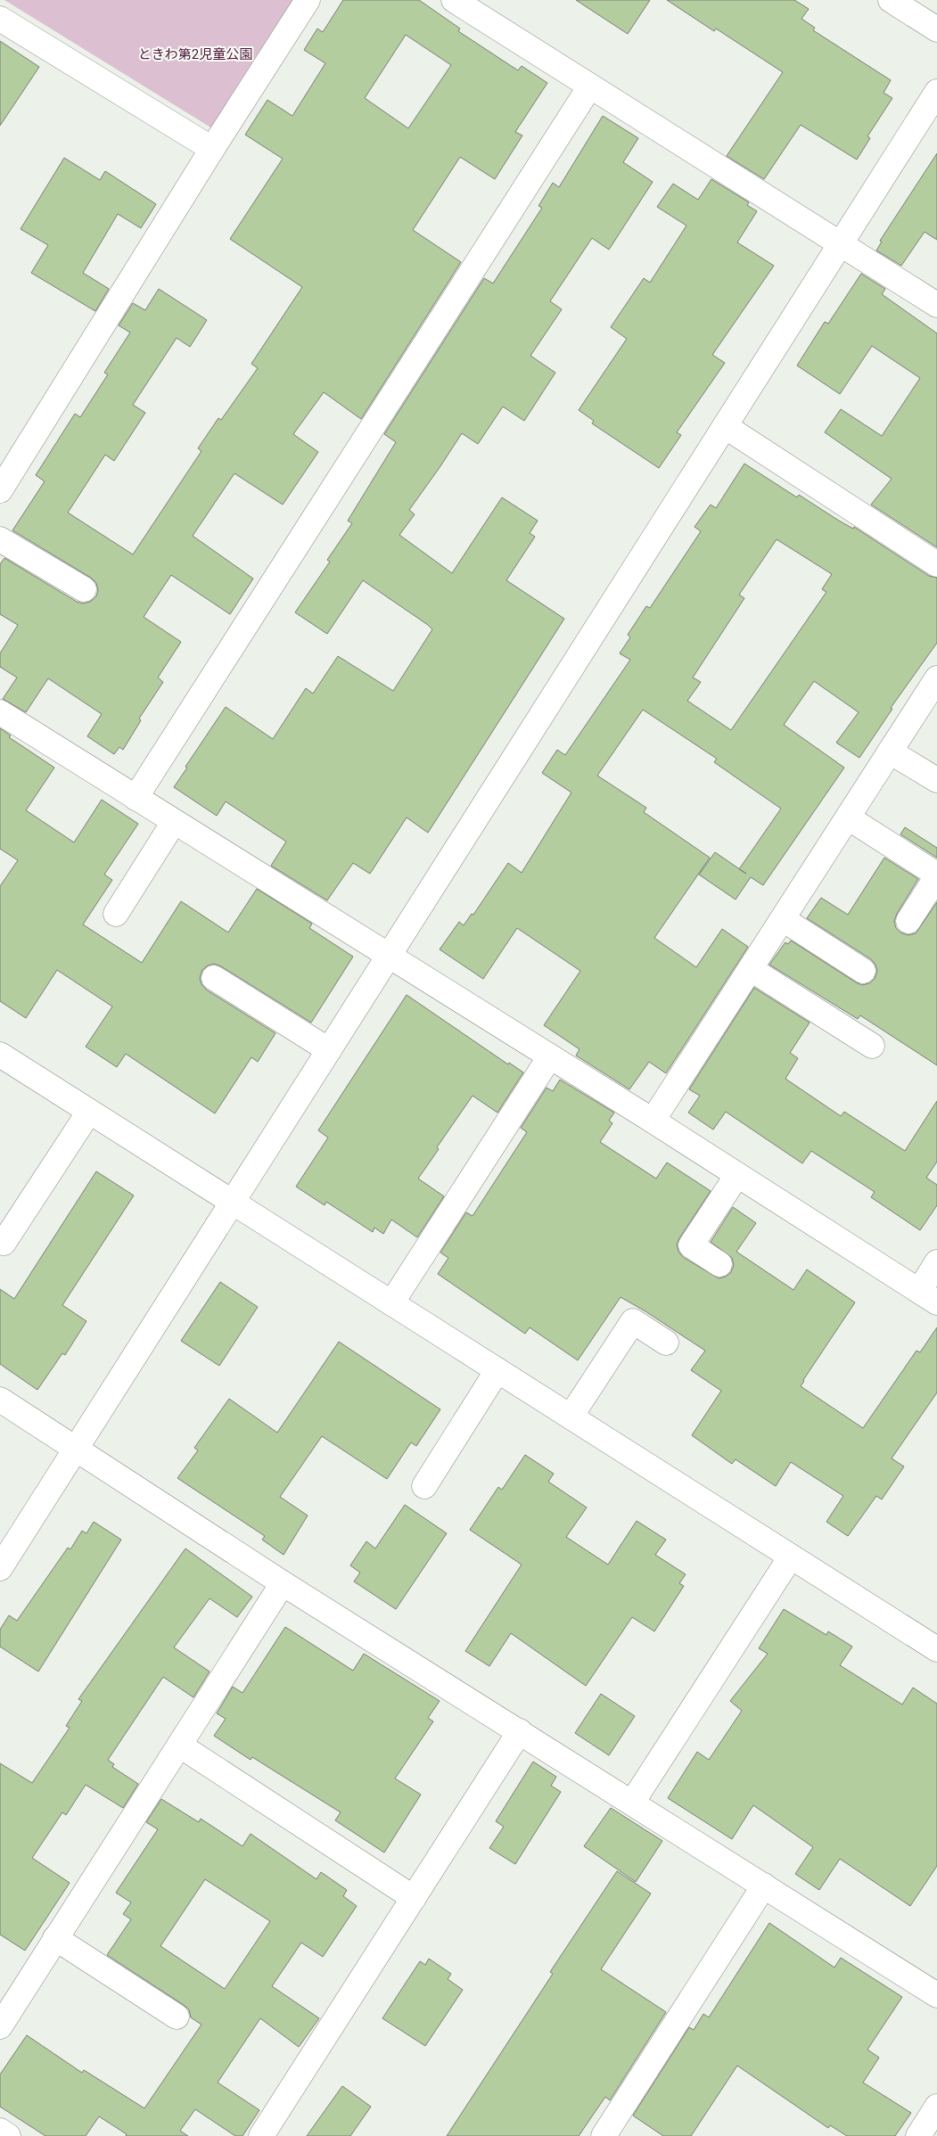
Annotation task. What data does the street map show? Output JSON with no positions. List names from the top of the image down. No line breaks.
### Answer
{"parks":["ときわ第2児童公園"]}
